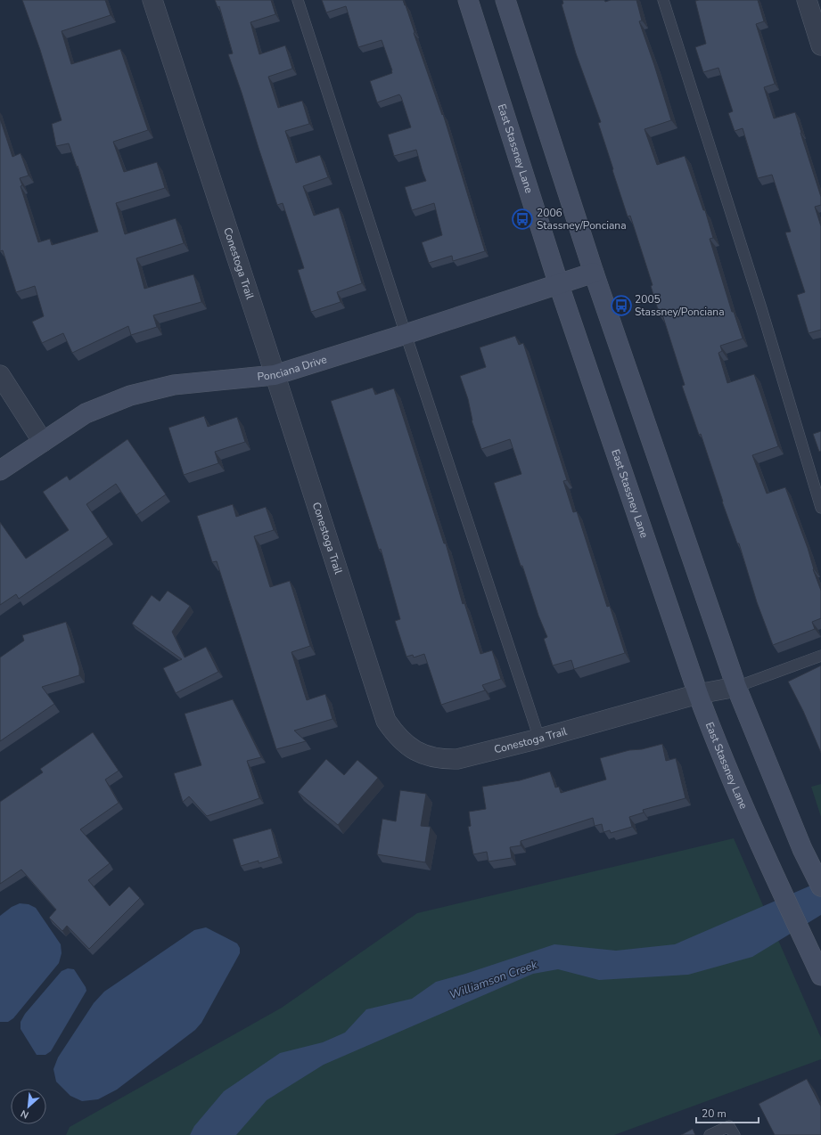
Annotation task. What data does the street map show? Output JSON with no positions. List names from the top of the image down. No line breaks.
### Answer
{"streets":{"main road":["East Stassney Lane","Ponciana Drive"],"street":["Conestoga Trail"]},"crossings":[["East Stassney Lane","Conestoga Trail"],["East Stassney Lane","Ponciana Drive"],["Conestoga Trail","Ponciana Drive"]],"water":["Williamson Creek"],"places":{"bus stop":["2006 Stassney/Ponciana","2005 Stassney/Ponciana"]},"scale_bar":"20 m","north":"bottom left"}
